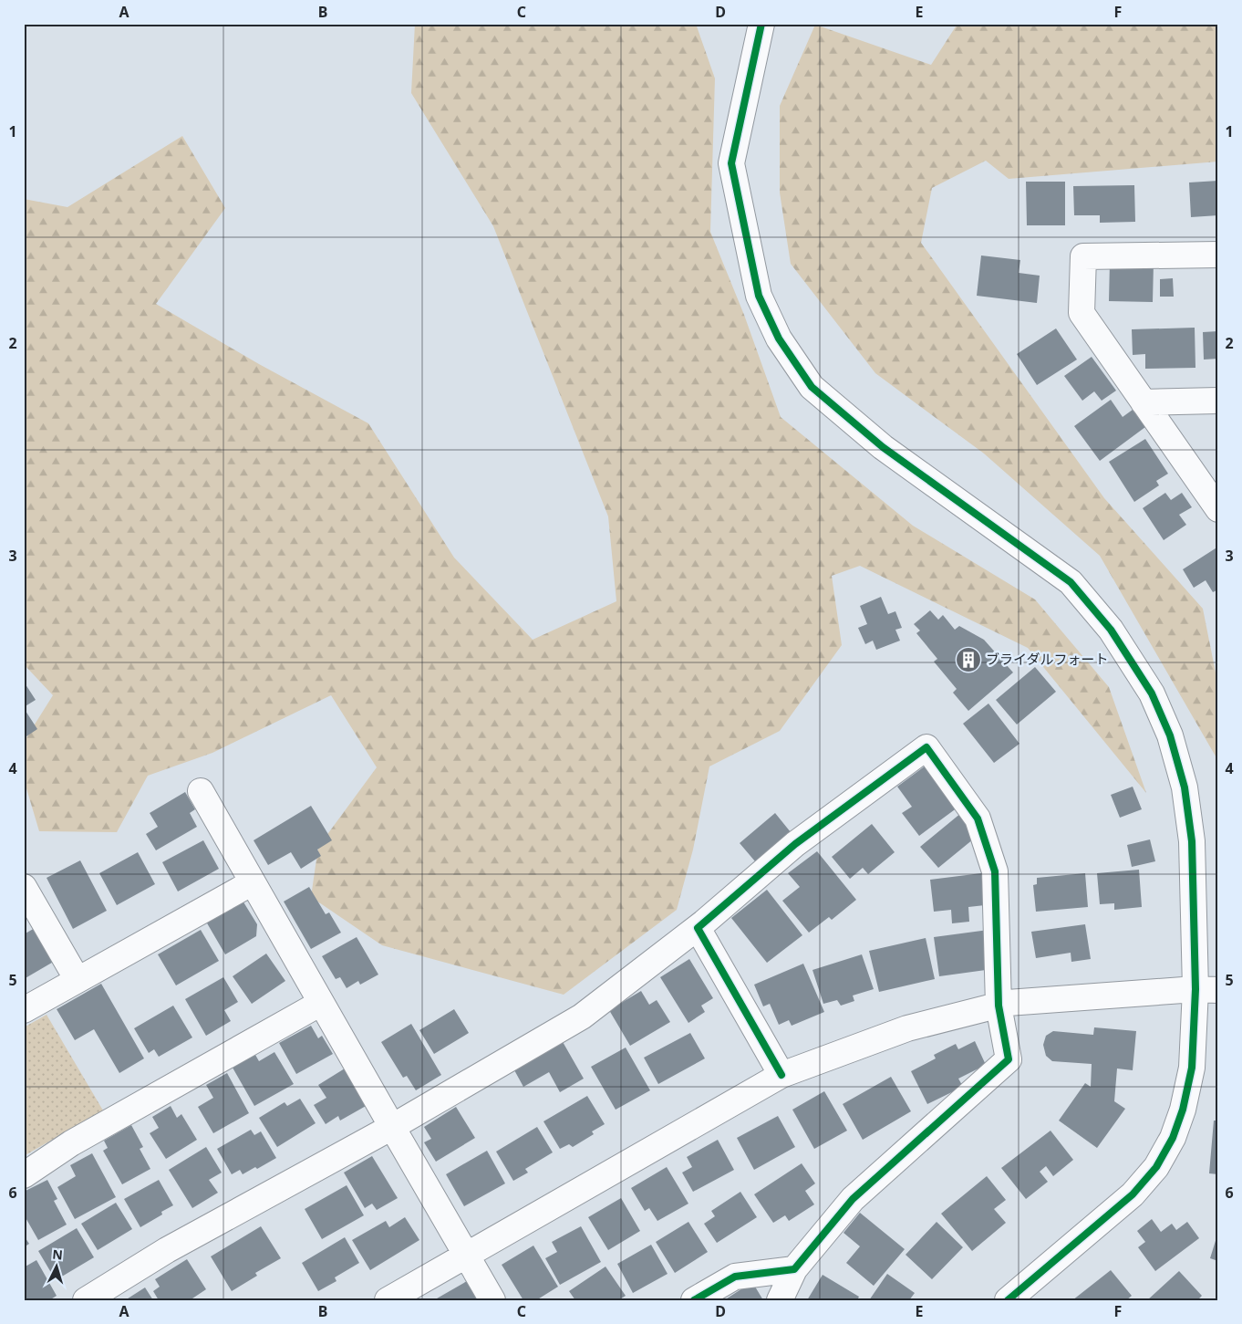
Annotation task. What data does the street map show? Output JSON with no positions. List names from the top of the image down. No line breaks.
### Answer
{"places":{"building":["ブライダルフォート"]},"north":"top","grid":{"columns":["A","B","C","D","E","F"],"rows":["1","2","3","4","5","6"]}}
